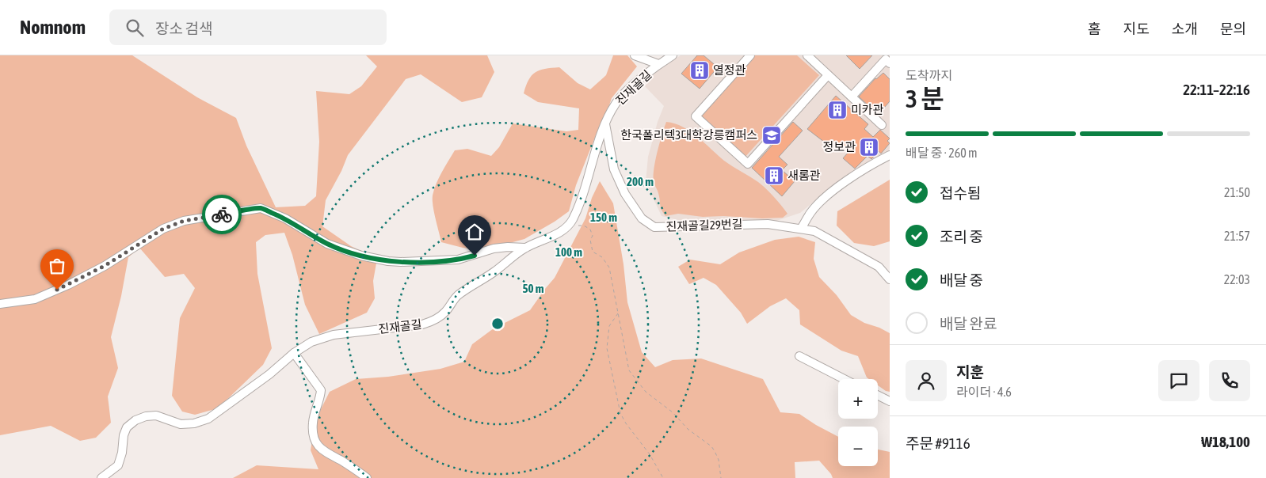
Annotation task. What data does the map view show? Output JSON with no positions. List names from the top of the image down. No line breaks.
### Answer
{"streets":{"street":["진재골길","진재골길29번길"]},"crossings":[["진재골길","진재골길29번길"]],"places":{"building":["열정관","미카관","정보관","새롬관"],"school or university":["한국폴리텍3대학강릉캠퍼스"]},"page":{"header":"Nomnom","search":"장소 검색","nav":["홈","지도","소개","문의"],"heading":["3 분","도착까지","22:11–22:16"],"panel":["지훈","라이더 · 4.6","주문 #9116","₩18,100"],"bar":"배달 중 · 260 m","list":[["접수됨","21:50"],["조리 중","21:57"],["배달 중","22:03"],"배달 완료"],"map_buttons":["+","−"]},"rings":["200 m","150 m","100 m","50 m"]}
